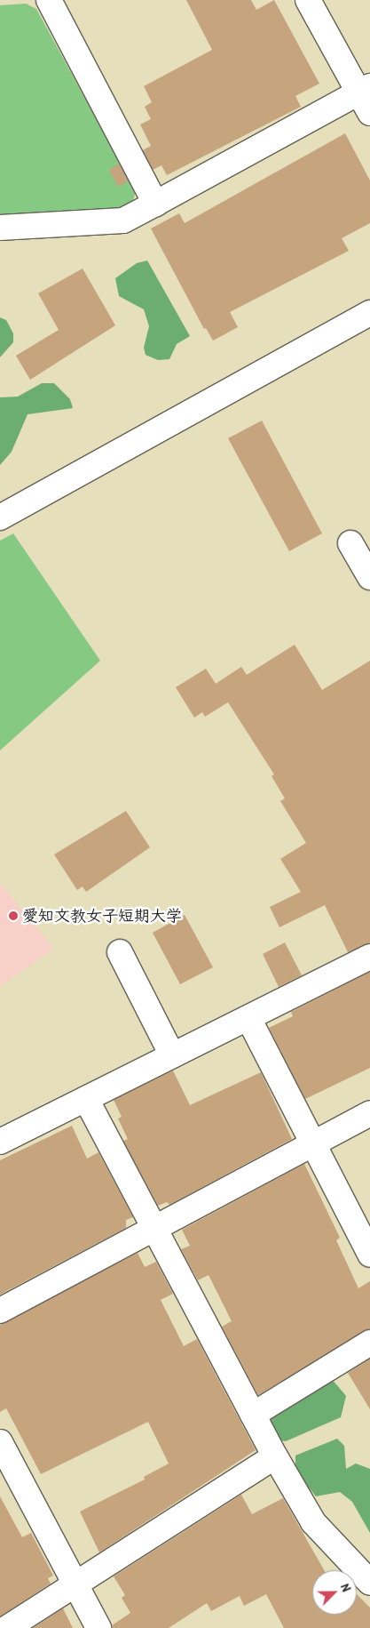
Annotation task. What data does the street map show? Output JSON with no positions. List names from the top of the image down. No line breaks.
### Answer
{"places":["愛知文教女子短期大学"],"north":"top right"}
